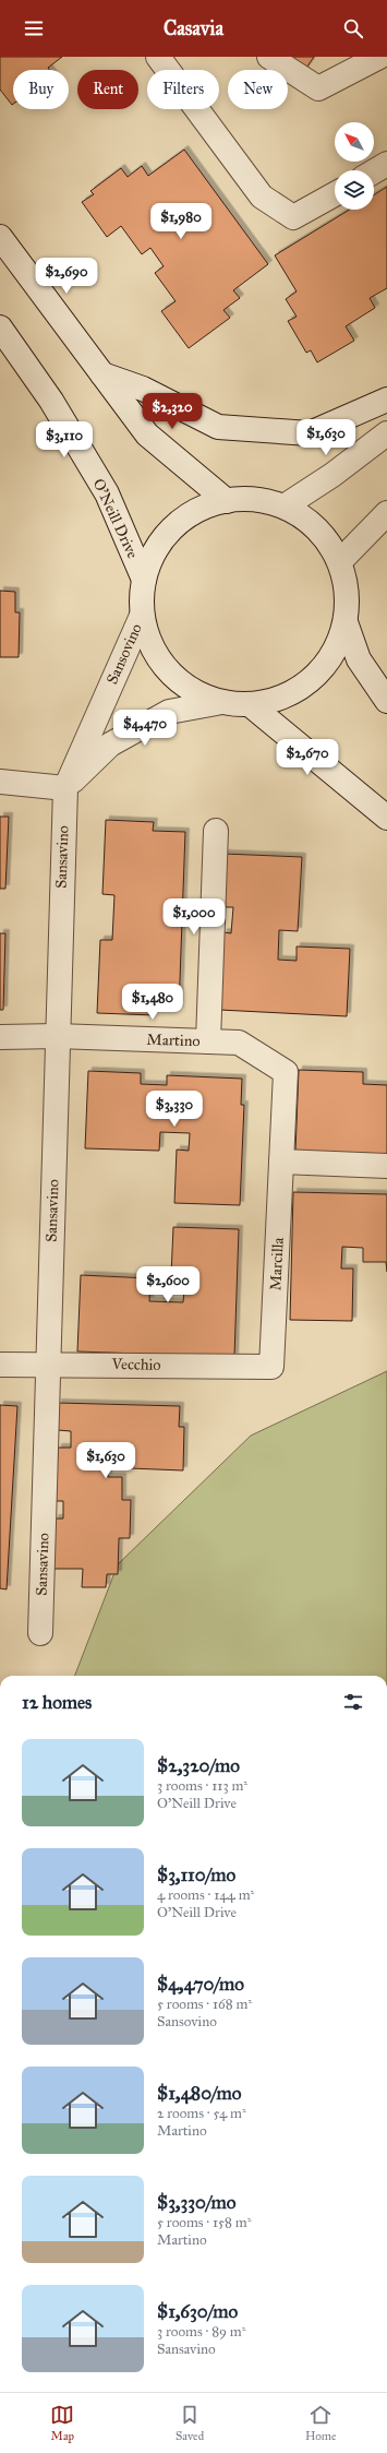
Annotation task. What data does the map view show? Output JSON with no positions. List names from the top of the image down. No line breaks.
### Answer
{"streets":{"street":["O'Neill Drive","Sansovino","Sansavino","Martino","Marcilla","Vecchio"]},"crossings":[["O'Neill Drive","Sansovino"],["Sansovino","Sansavino"],["Sansavino","Martino"],["Sansavino","Vecchio"],["Martino","Marcilla"],["Marcilla","Vecchio"]],"north":"top left","page":{"header":"Casavia","chip":["Buy","Rent","Filters","New"],"price":["$1,980","$2,690","$2,320","$1,630","$3,110","$4,470","$2,670","$1,000","$1,480","$3,330","$2,600","$1,630"],"heading":"12 homes","list":[{"name":"$2,320/mo","note":"3 rooms · 113 m² · O'Neill Drive"},{"name":"$3,110/mo","note":"4 rooms · 144 m² · O'Neill Drive"},{"name":"$4,470/mo","note":"5 rooms · 168 m² · Sansovino"},{"name":"$1,480/mo","note":"2 rooms · 54 m² · Martino"},{"name":"$3,330/mo","note":"5 rooms · 158 m² · Martino"},{"name":"$1,630/mo","note":"3 rooms · 89 m² · Sansavino"}],"tabs":["Map","Saved","Home"]}}
